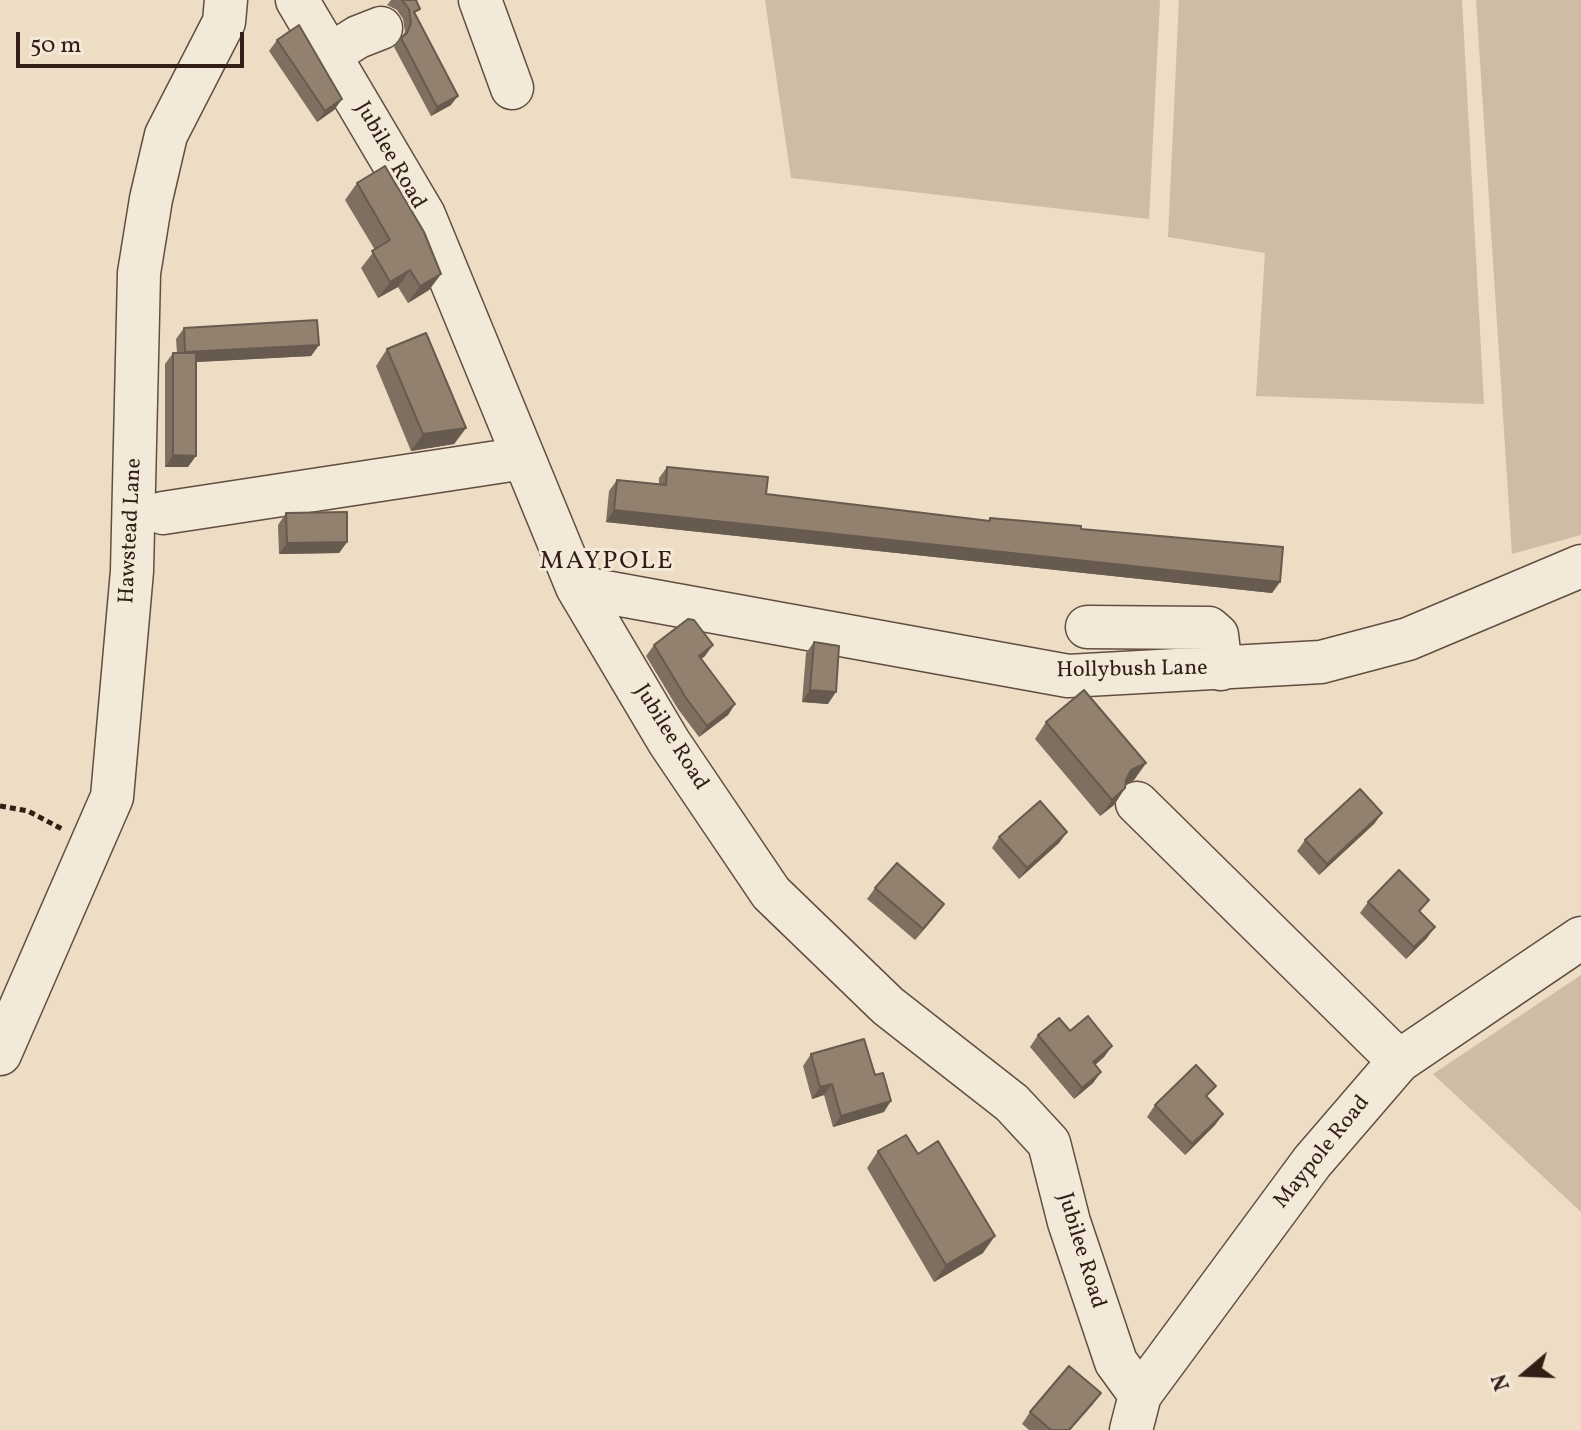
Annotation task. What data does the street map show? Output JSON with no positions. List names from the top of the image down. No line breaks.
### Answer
{"streets":{"street":["Jubilee Road","Hawstead Lane","Hollybush Lane","Maypole Road"]},"crossings":[["Jubilee Road","Hollybush Lane"],["Jubilee Road","Maypole Road"]],"districts":["MAYPOLE"],"scale_bar":"50 m","north":"left"}
